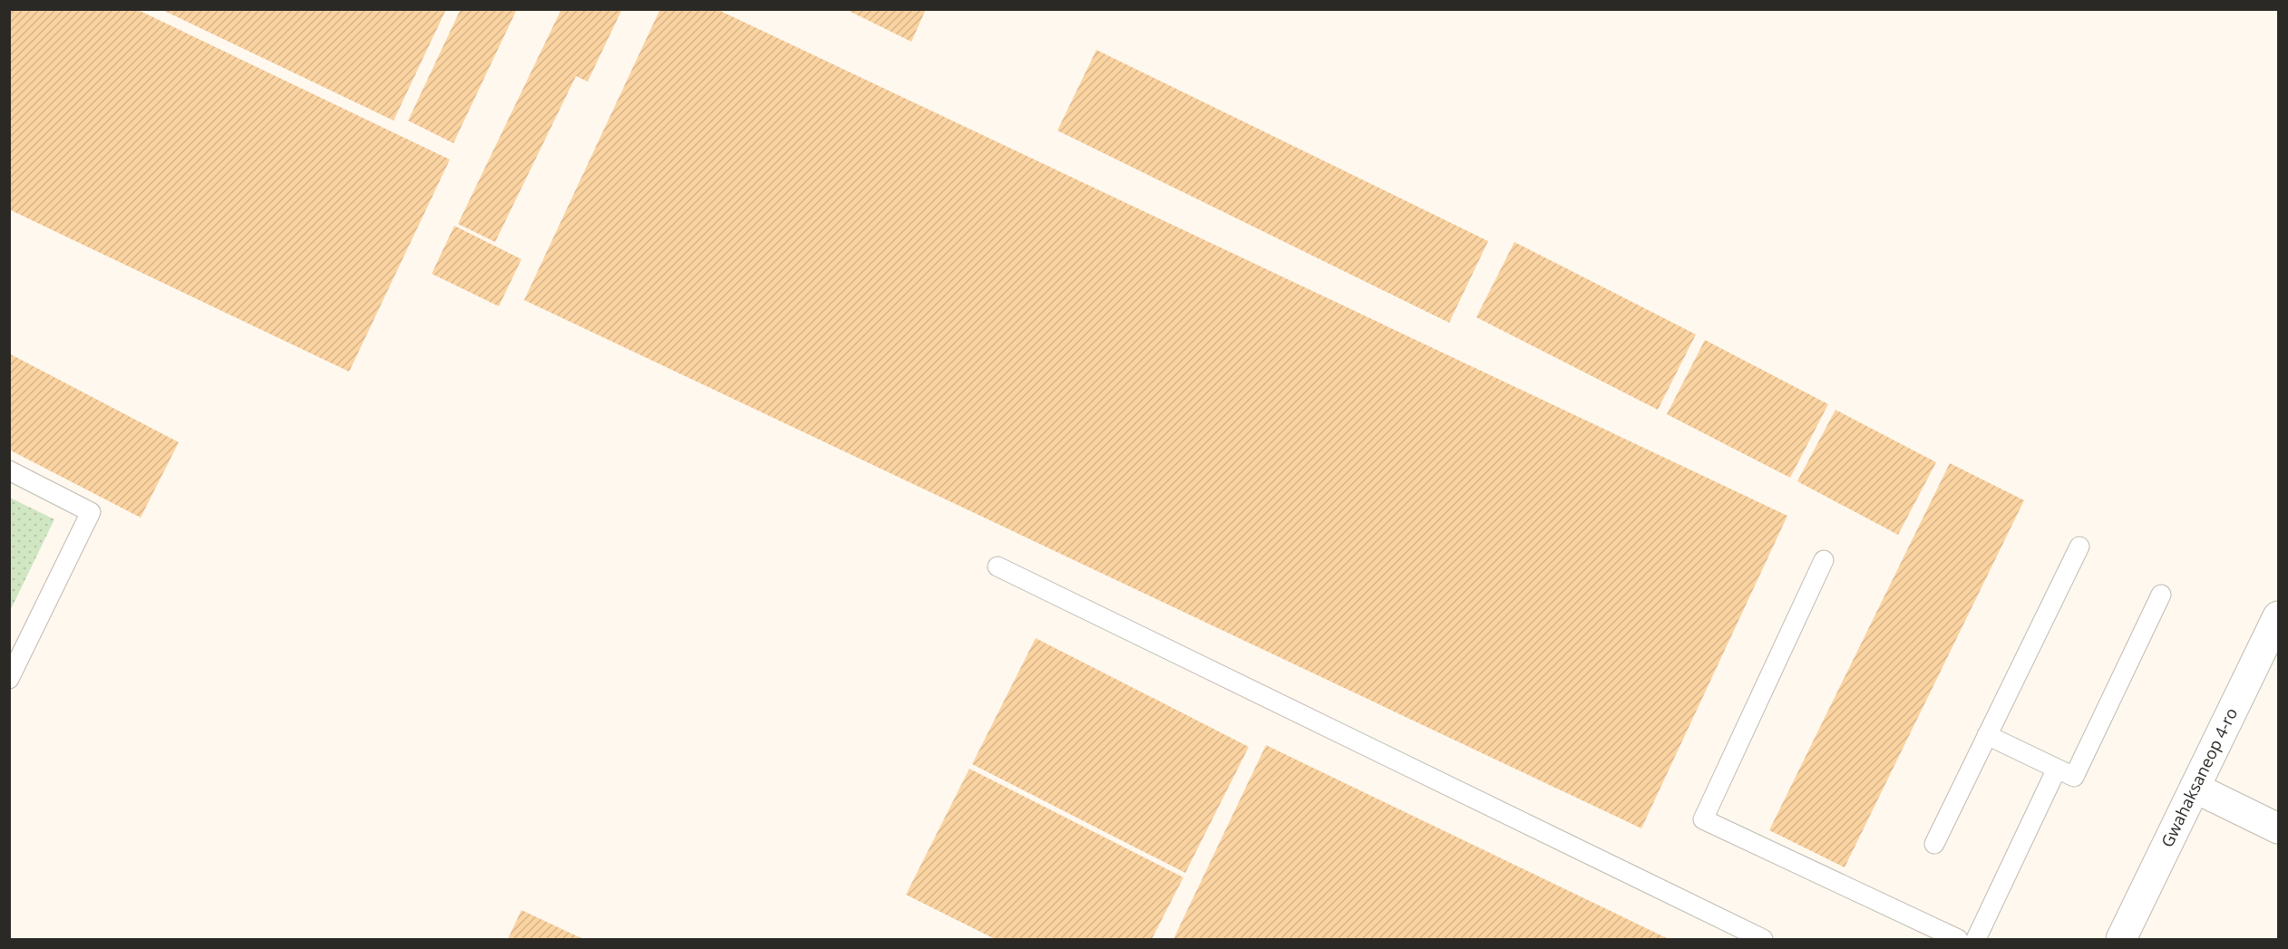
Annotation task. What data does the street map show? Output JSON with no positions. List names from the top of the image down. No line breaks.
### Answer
{"streets":{"street":["Gwahaksaneop 4-ro"]}}
